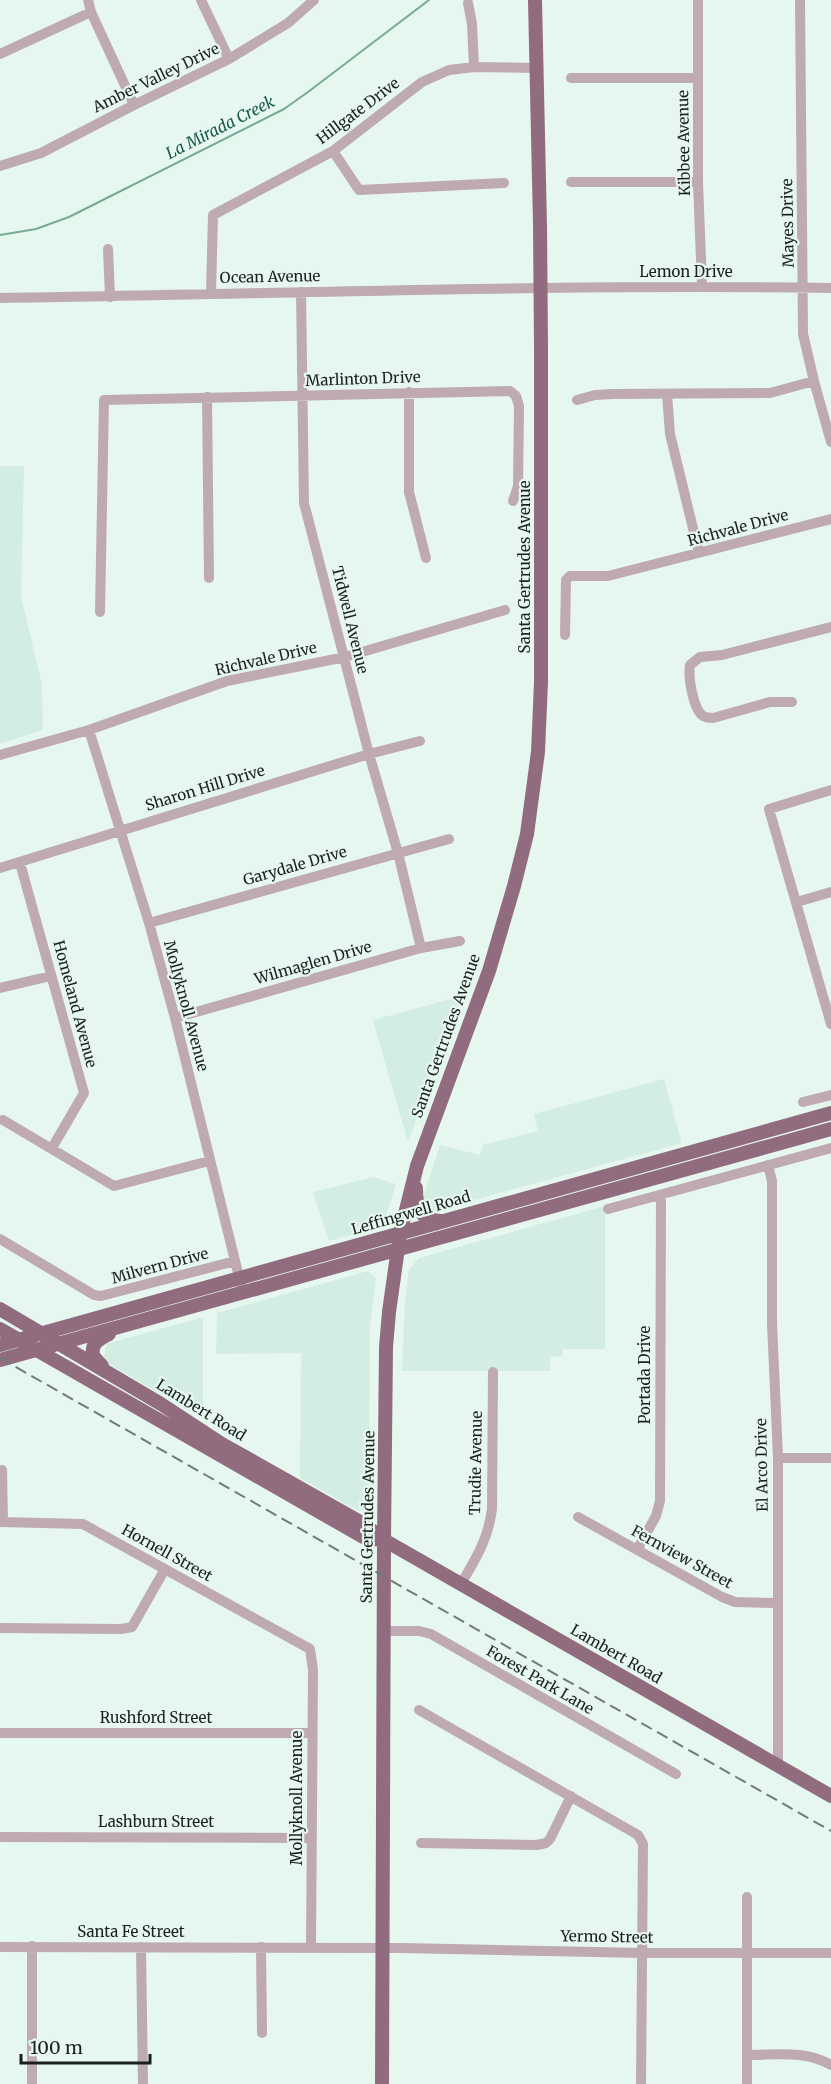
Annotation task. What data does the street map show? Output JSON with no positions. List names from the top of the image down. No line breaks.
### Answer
{"streets":{"main road":["Santa Gertrudes Avenue","Leffingwell Road","Lambert Road"],"street":["Amber Valley Drive","Hillgate Drive","Kibbee Avenue","Mayes Drive","Lemon Drive","Ocean Avenue","Marlinton Drive","Richvale Drive","Tidwell Avenue","Sharon Hill Drive","Garydale Drive","Wilmaglen Drive","Homeland Avenue","Mollyknoll Avenue","Milvern Drive","Portada Drive","Trudie Avenue","El Arco Drive","Hornell Street","Fernview Street","Forest Park Lane","Rushford Street","Lashburn Street","Santa Fe Street","Yermo Street"]},"crossings":[["Hillgate Drive","Ocean Avenue"],["Hillgate Drive","Santa Gertrudes Avenue"],["Kibbee Avenue","Lemon Drive"],["Mayes Drive","Lemon Drive"],["Lemon Drive","Ocean Avenue"],["Lemon Drive","Santa Gertrudes Avenue"],["Ocean Avenue","Santa Gertrudes Avenue"],["Ocean Avenue","Tidwell Avenue"],["Marlinton Drive","Tidwell Avenue"],["Richvale Drive","Tidwell Avenue"],["Richvale Drive","Mollyknoll Avenue"],["Santa Gertrudes Avenue","Leffingwell Road"],["Santa Gertrudes Avenue","Lambert Road"],["Santa Gertrudes Avenue","Forest Park Lane"],["Santa Gertrudes Avenue","Santa Fe Street"],["Santa Gertrudes Avenue","Yermo Street"],["Tidwell Avenue","Sharon Hill Drive"],["Tidwell Avenue","Garydale Drive"],["Tidwell Avenue","Wilmaglen Drive"],["Sharon Hill Drive","Homeland Avenue"],["Sharon Hill Drive","Mollyknoll Avenue"],["Garydale Drive","Mollyknoll Avenue"],["Wilmaglen Drive","Mollyknoll Avenue"],["Mollyknoll Avenue","Leffingwell Road"],["Mollyknoll Avenue","Milvern Drive"],["Mollyknoll Avenue","Hornell Street"],["Mollyknoll Avenue","Rushford Street"],["Mollyknoll Avenue","Lashburn Street"],["Mollyknoll Avenue","Santa Fe Street"],["Leffingwell Road","Lambert Road"],["Portada Drive","Fernview Street"],["Lambert Road","Trudie Avenue"],["Lambert Road","El Arco Drive"],["El Arco Drive","Fernview Street"],["Santa Fe Street","Yermo Street"]],"water":["La Mirada Creek"],"scale_bar":"100 m"}
